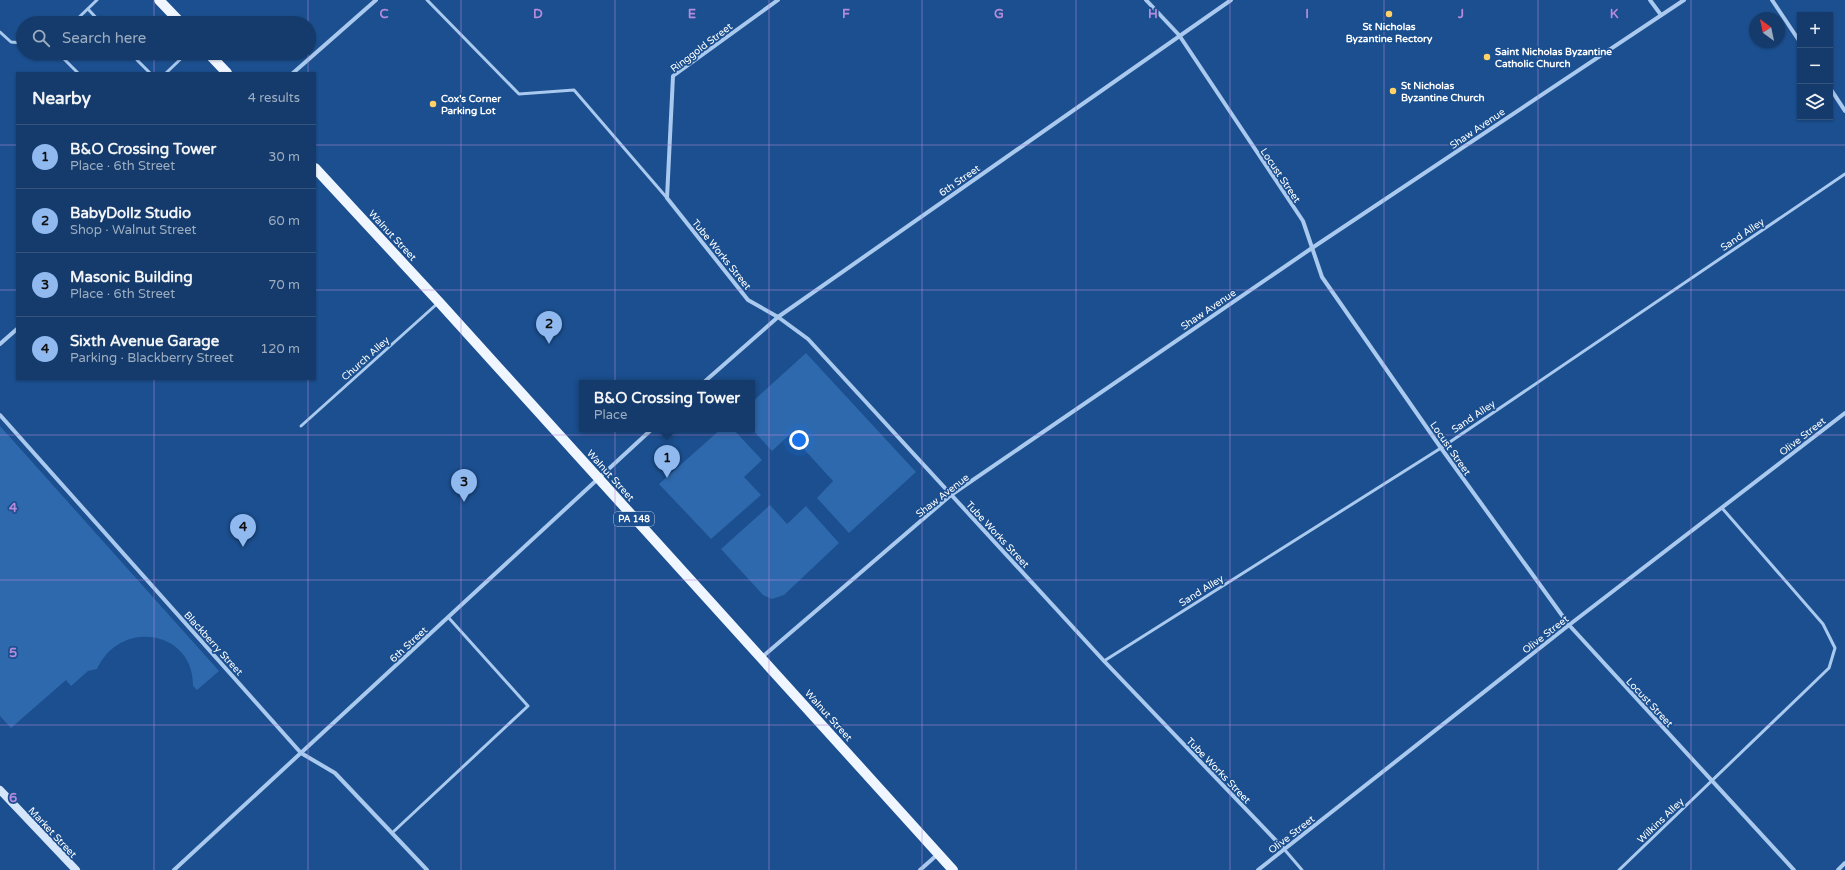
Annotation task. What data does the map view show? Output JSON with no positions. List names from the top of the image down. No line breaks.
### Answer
{"streets":{"main road":["Walnut Street","PA 148","Market Street"],"street":["Ringgold Street","Shaw Avenue","Locust Street","6th Street","Tube Works Street","Olive Street","Blackberry Street"],"lane":["Sand Alley","Church Alley","Wilkins Alley"]},"crossings":[["Ringgold Street","Tube Works Street"],["Shaw Avenue","Locust Street"],["Shaw Avenue","Walnut Street"],["Shaw Avenue","Tube Works Street"],["Locust Street","6th Street"],["Locust Street","Sand Alley"],["Locust Street","Olive Street"],["Locust Street","Wilkins Alley"],["6th Street","Walnut Street"],["6th Street","Tube Works Street"],["6th Street","Blackberry Street"],["Sand Alley","Tube Works Street"],["Walnut Street","Church Alley"],["Tube Works Street","Olive Street"],["Olive Street","Wilkins Alley"]],"places":["St Nicholas Byzantine Rectory","Saint Nicholas Byzantine Catholic Church","St Nicholas Byzantine Church","Cox's Corner Parking Lot"],"north":"top left","page":{"map_buttons":["+","−"],"search":"Search here","heading":["Nearby","4 results"],"list":[{"mark":"1","name":"B&O Crossing Tower","note":"Place · 6th Street","value":"30 m"},{"mark":"2","name":"BabyDollz Studio","note":"Shop · Walnut Street","value":"60 m"},{"mark":"3","name":"Masonic Building","note":"Place · 6th Street","value":"70 m"},{"mark":"4","name":"Sixth Avenue Garage","note":"Parking · Blackberry Street","value":"120 m"}],"pins":["2","1","3","4"],"popup":["B&O Crossing Tower","Place"]},"grid":{"columns":["C","D","E","F","G","H","I","J","K"],"rows":["4","5","6"]}}
